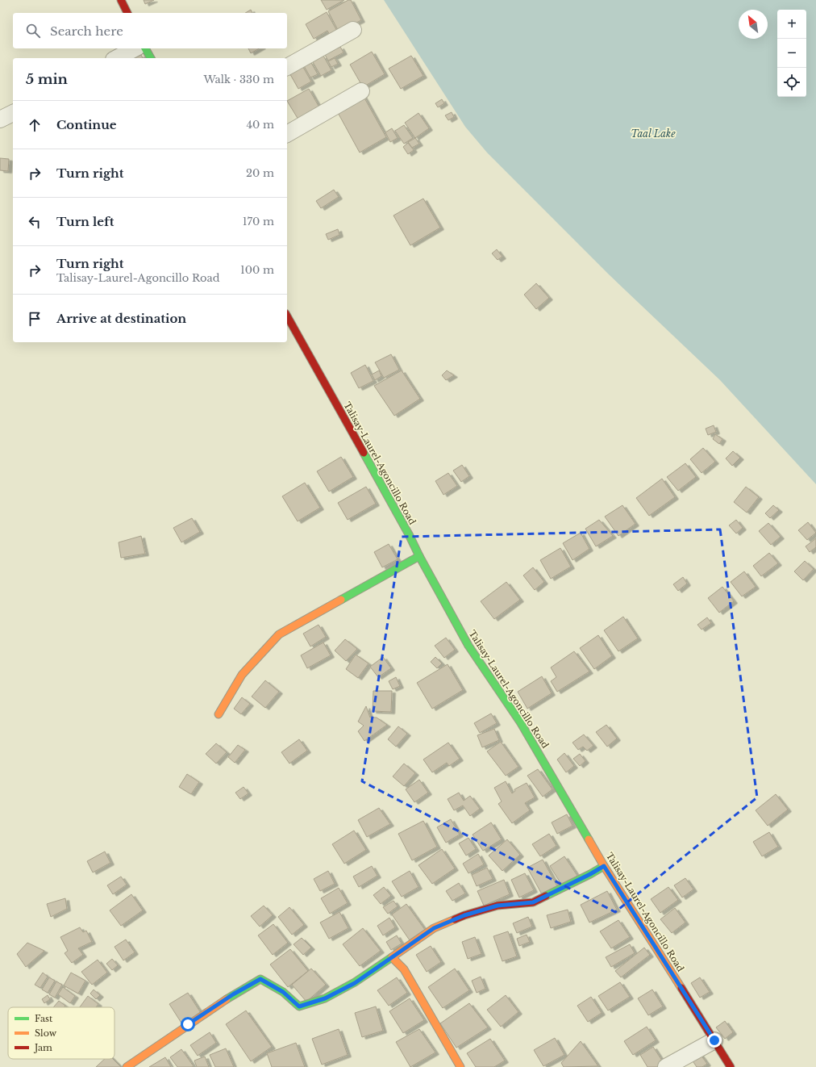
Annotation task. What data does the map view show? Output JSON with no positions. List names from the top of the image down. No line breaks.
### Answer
{"streets":{"street":["Talisay-Laurel-Agoncillo Road"]},"water":["Taal Lake"],"legend":["Fast","Slow","Jam"],"north":"top left","page":{"map_buttons":["+","−"],"search":"Search here","heading":["5 min","Walk · 330 m"],"list":[["Continue","40 m"],["Turn right","20 m"],["Turn left","170 m"],["Turn right","Talisay-Laurel-Agoncillo Road","100 m"],"Arrive at destination"]}}
